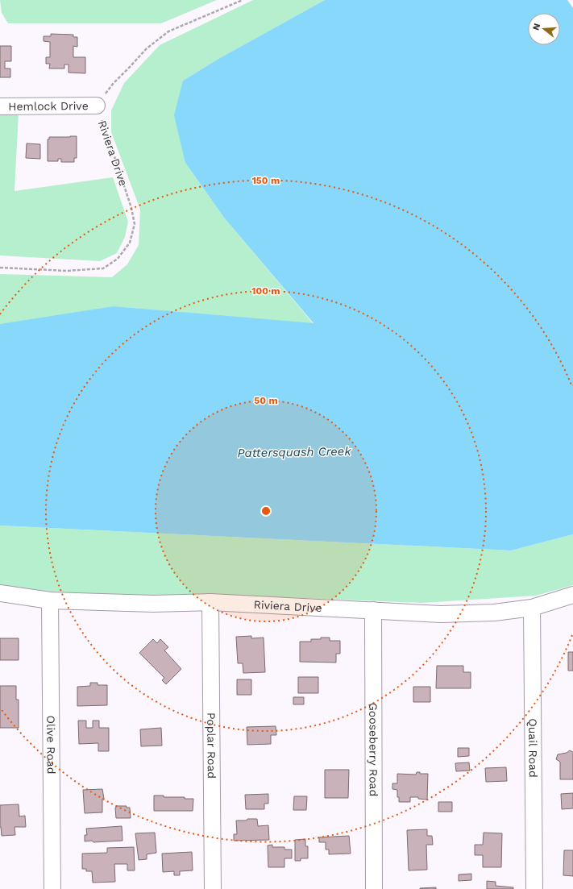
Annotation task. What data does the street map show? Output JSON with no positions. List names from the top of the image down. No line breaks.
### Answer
{"streets":{"street":["Hemlock Drive","Riviera Drive","Olive Road","Poplar Road","Quail Road","Gooseberry Road"]},"crossings":[["Hemlock Drive","Riviera Drive"],["Riviera Drive","Olive Road"],["Riviera Drive","Poplar Road"],["Riviera Drive","Quail Road"],["Riviera Drive","Gooseberry Road"]],"water":["Pattersquash Creek"],"north":"left","rings":["150 m","100 m","50 m"]}
